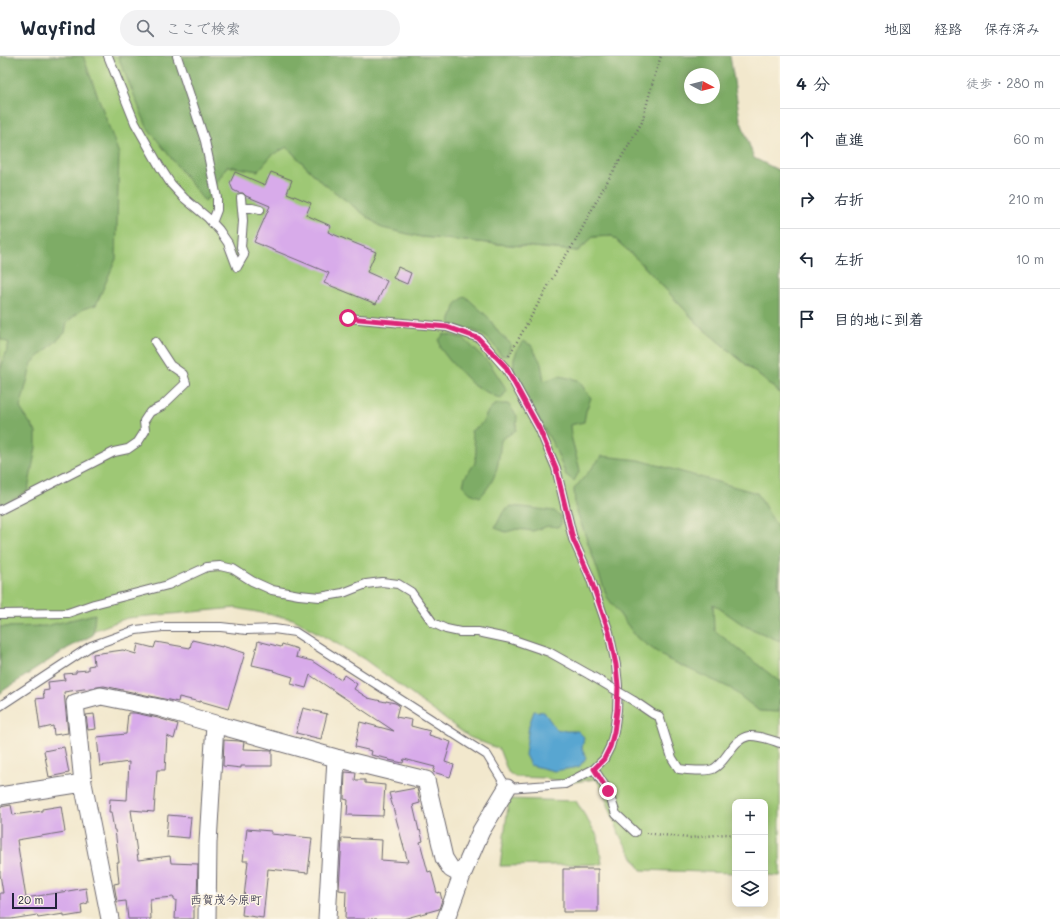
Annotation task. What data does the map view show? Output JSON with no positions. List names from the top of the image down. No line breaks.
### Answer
{"districts":["西賀茂今原町"],"scale_bar":"20 m","north":"right","page":{"header":"Wayfind","search":"ここで検索","nav":["地図","経路","保存済み"],"heading":["4 分","徒歩 · 280 m"],"list":[["直進","60 m"],["右折","210 m"],["左折","10 m"],"目的地に到着"],"map_buttons":["+","−"],"scale":"20 m"}}
